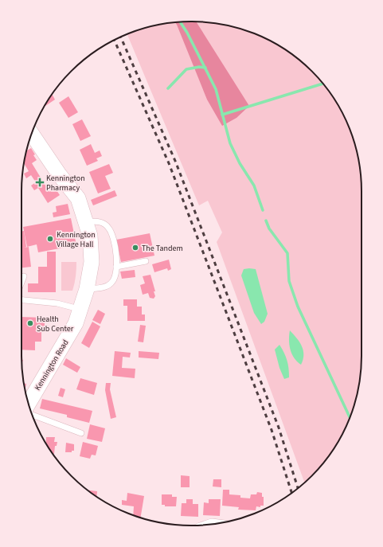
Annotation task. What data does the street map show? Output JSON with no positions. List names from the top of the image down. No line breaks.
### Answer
{"streets":{"street":["Kennington Road"]},"places":{"health":["Kennington Pharmacy"],"other":["Kennington Village Hall","The Tandem","Health Sub Center"]}}
